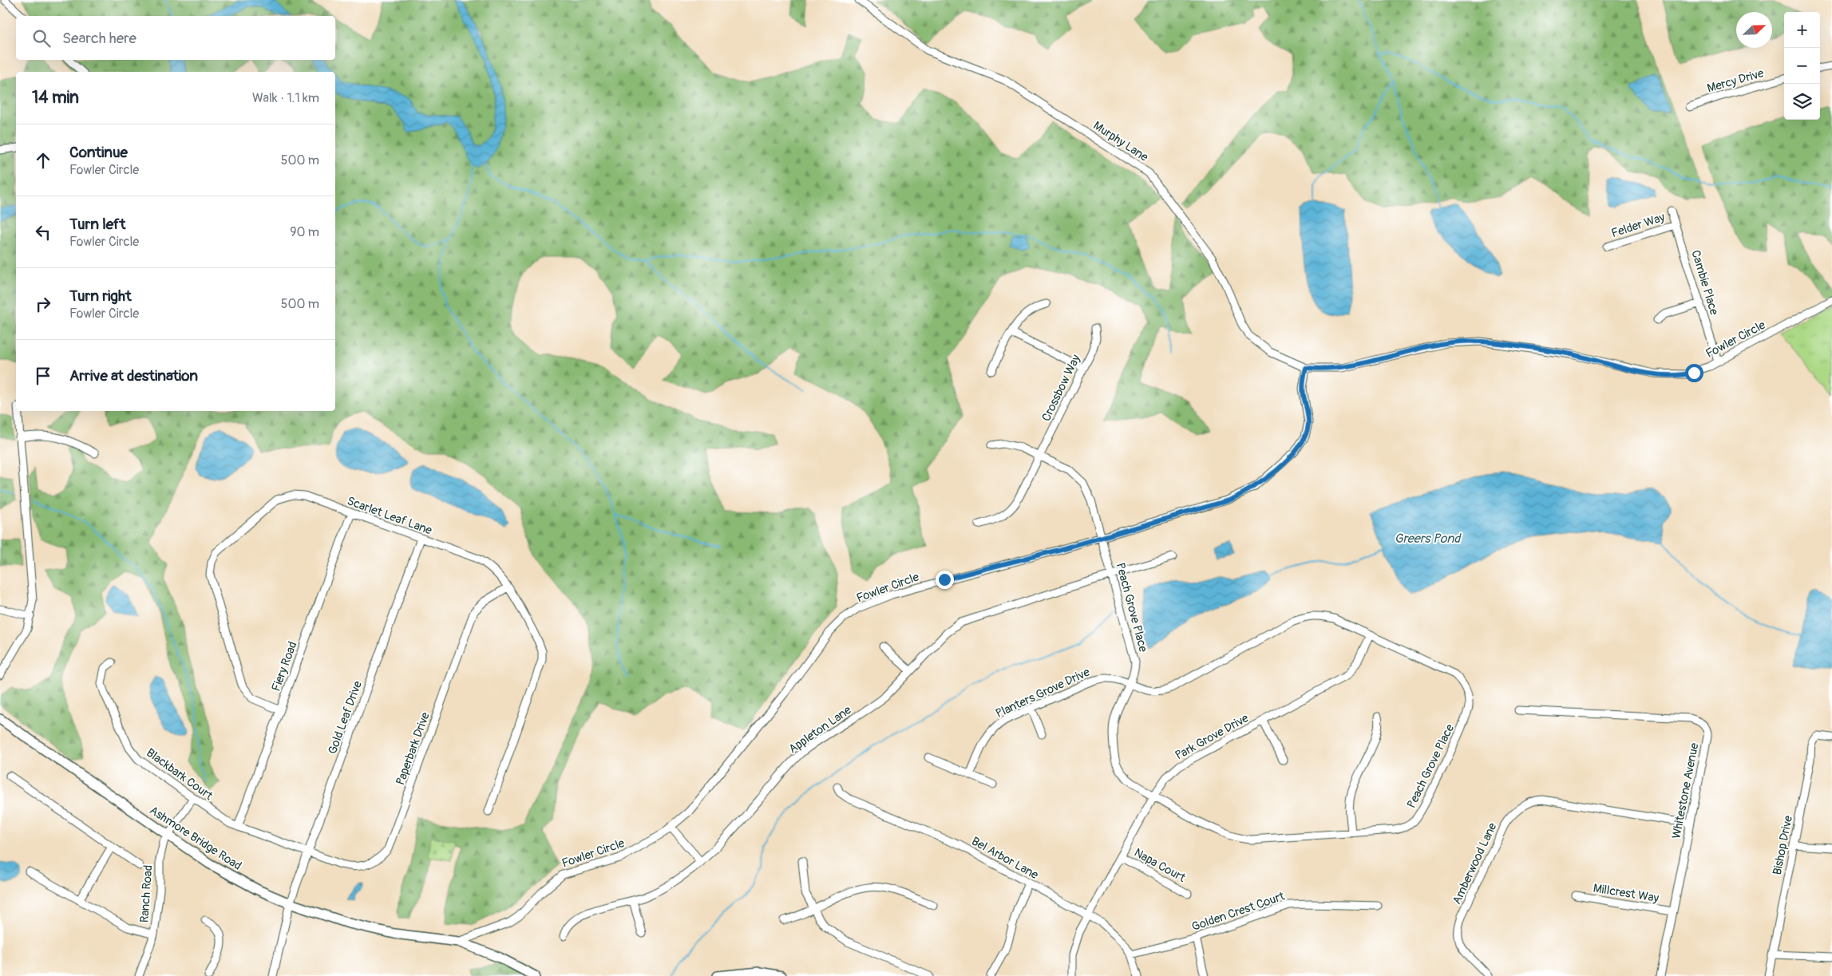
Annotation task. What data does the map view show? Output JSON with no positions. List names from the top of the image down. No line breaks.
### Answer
{"streets":{"main road":["Ashmore Bridge Road"],"street":["Mercy Drive","Murphy Lane","Felder Way","Cambie Place","Fowler Circle","Crossbow Way","Scarlet Leaf Lane","Peach Grove Place","Fiery Road","Planters Grove Drive","Gold Leaf Drive","Appleton Lane","Park Grove Drive","Paperbark Drive","Blackbark Court","Whitestone Avenue","Bishop Drive","Bel Arbor Lane","Amberwood Lane","Napa Court","Millcrest Way","Ranch Road","Golden Crest Court"]},"crossings":[["Murphy Lane","Fowler Circle"],["Felder Way","Cambie Place"],["Cambie Place","Fowler Circle"],["Fowler Circle","Peach Grove Place"],["Fowler Circle","Ashmore Bridge Road"],["Crossbow Way","Peach Grove Place"],["Scarlet Leaf Lane","Fiery Road"],["Scarlet Leaf Lane","Gold Leaf Drive"],["Scarlet Leaf Lane","Paperbark Drive"],["Peach Grove Place","Planters Grove Drive"],["Peach Grove Place","Appleton Lane"],["Peach Grove Place","Park Grove Drive"],["Fiery Road","Blackbark Court"],["Gold Leaf Drive","Paperbark Drive"],["Gold Leaf Drive","Blackbark Court"],["Gold Leaf Drive","Ashmore Bridge Road"],["Park Grove Drive","Bel Arbor Lane"],["Park Grove Drive","Napa Court"],["Paperbark Drive","Blackbark Court"],["Blackbark Court","Ranch Road"],["Whitestone Avenue","Amberwood Lane"],["Whitestone Avenue","Millcrest Way"],["Ashmore Bridge Road","Ranch Road"],["Bel Arbor Lane","Golden Crest Court"]],"water":["Greers Pond"],"north":"top right","page":{"map_buttons":["+","−"],"search":"Search here","heading":["14 min","Walk · 1.1 km"],"list":[["Continue","Fowler Circle","500 m"],["Turn left","Fowler Circle","90 m"],["Turn right","Fowler Circle","500 m"],"Arrive at destination"]}}
